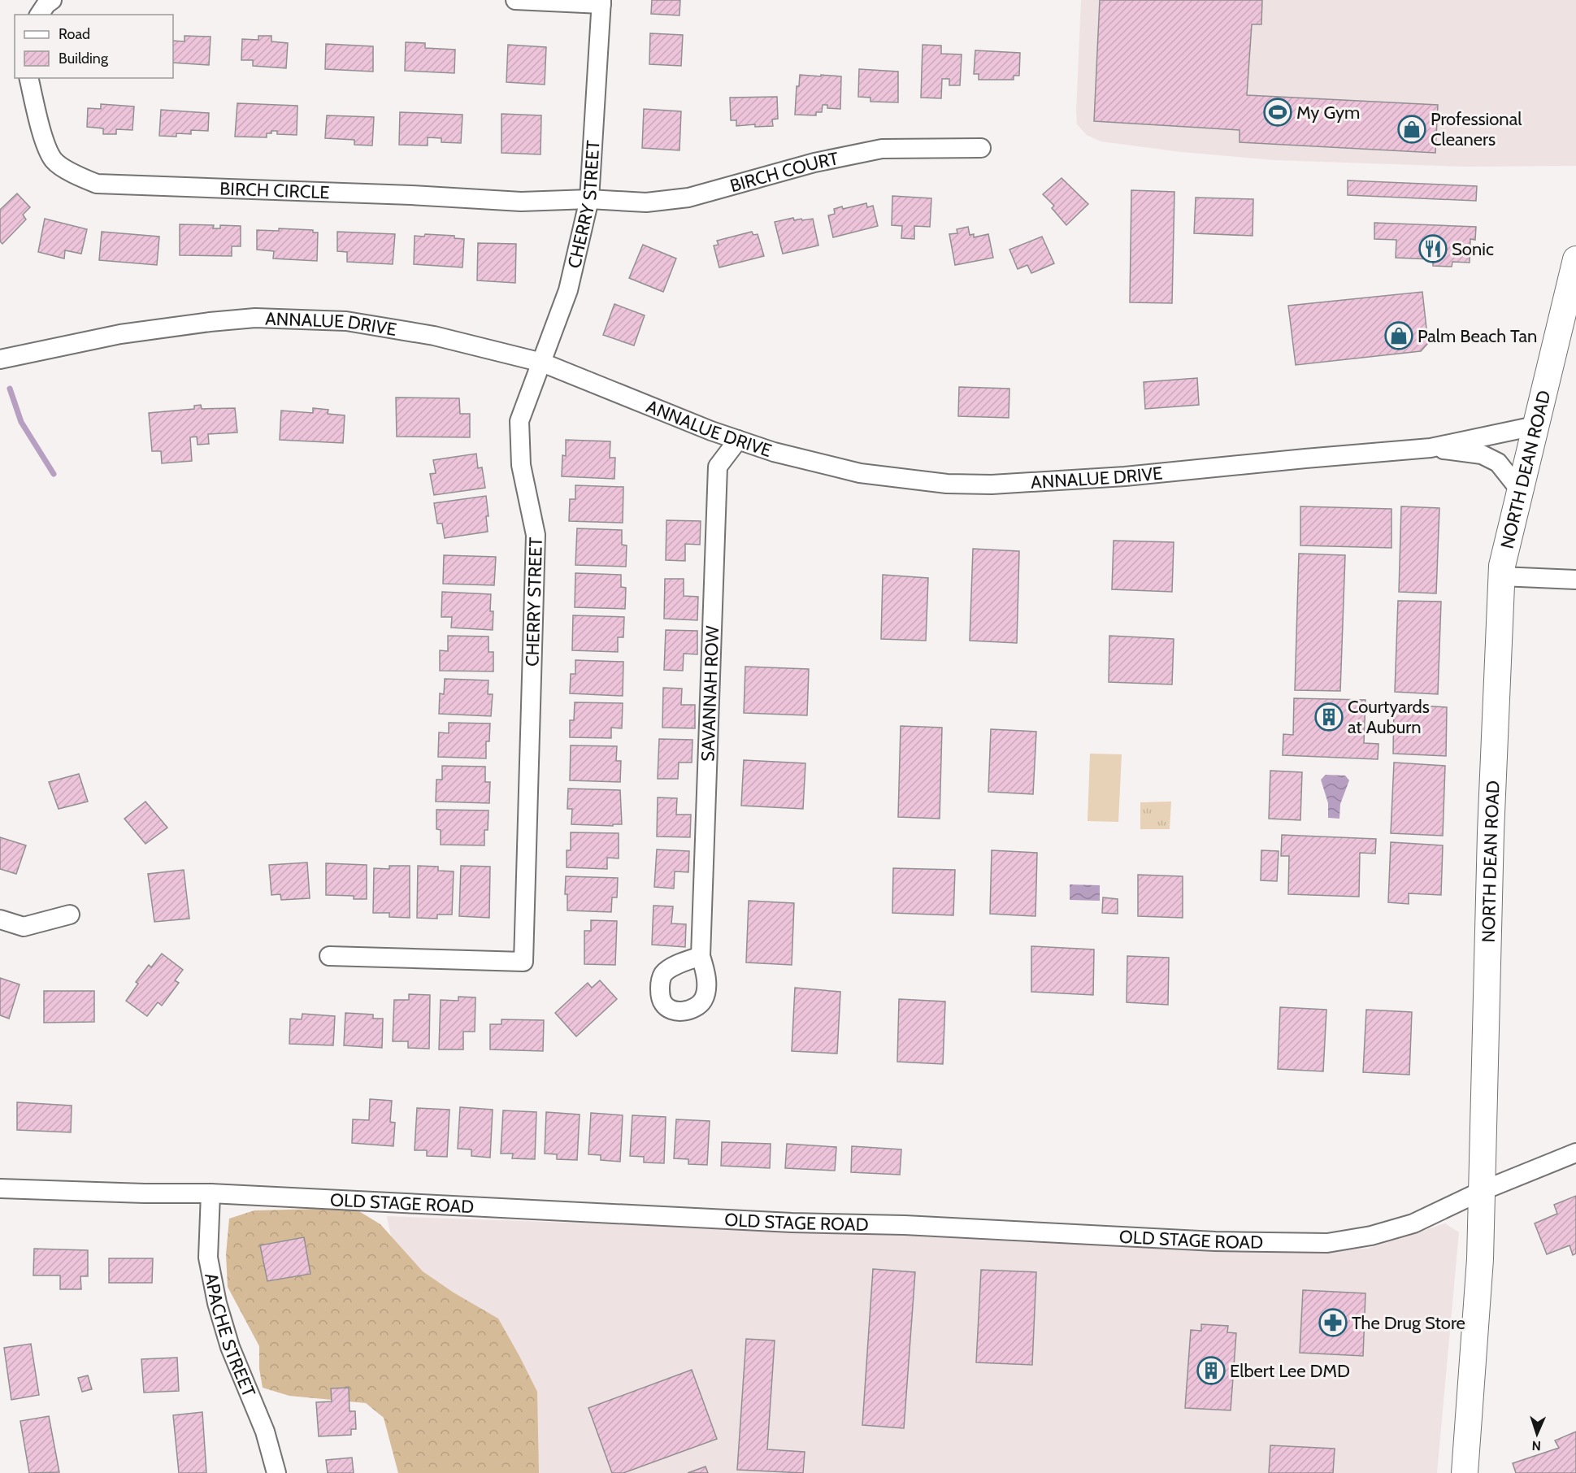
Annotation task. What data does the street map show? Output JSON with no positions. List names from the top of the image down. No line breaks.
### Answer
{"streets":{"street":["BIRCH COURT","BIRCH CIRCLE","CHERRY STREET","ANNALUE DRIVE","NORTH DEAN ROAD","SAVANNAH ROW","OLD STAGE ROAD","APACHE STREET"]},"crossings":[["BIRCH COURT","BIRCH CIRCLE"],["BIRCH COURT","CHERRY STREET"],["BIRCH CIRCLE","CHERRY STREET"],["CHERRY STREET","ANNALUE DRIVE"],["ANNALUE DRIVE","NORTH DEAN ROAD"],["ANNALUE DRIVE","SAVANNAH ROW"],["NORTH DEAN ROAD","OLD STAGE ROAD"],["OLD STAGE ROAD","APACHE STREET"]],"places":{"sports":["My Gym"],"shop":["Professional Cleaners","Palm Beach Tan"],"restaurant":["Sonic"],"building":["Courtyards at Auburn","Elbert Lee DMD"],"pharmacy":["The Drug Store"]},"legend":["Road","Building"],"north":"bottom"}
